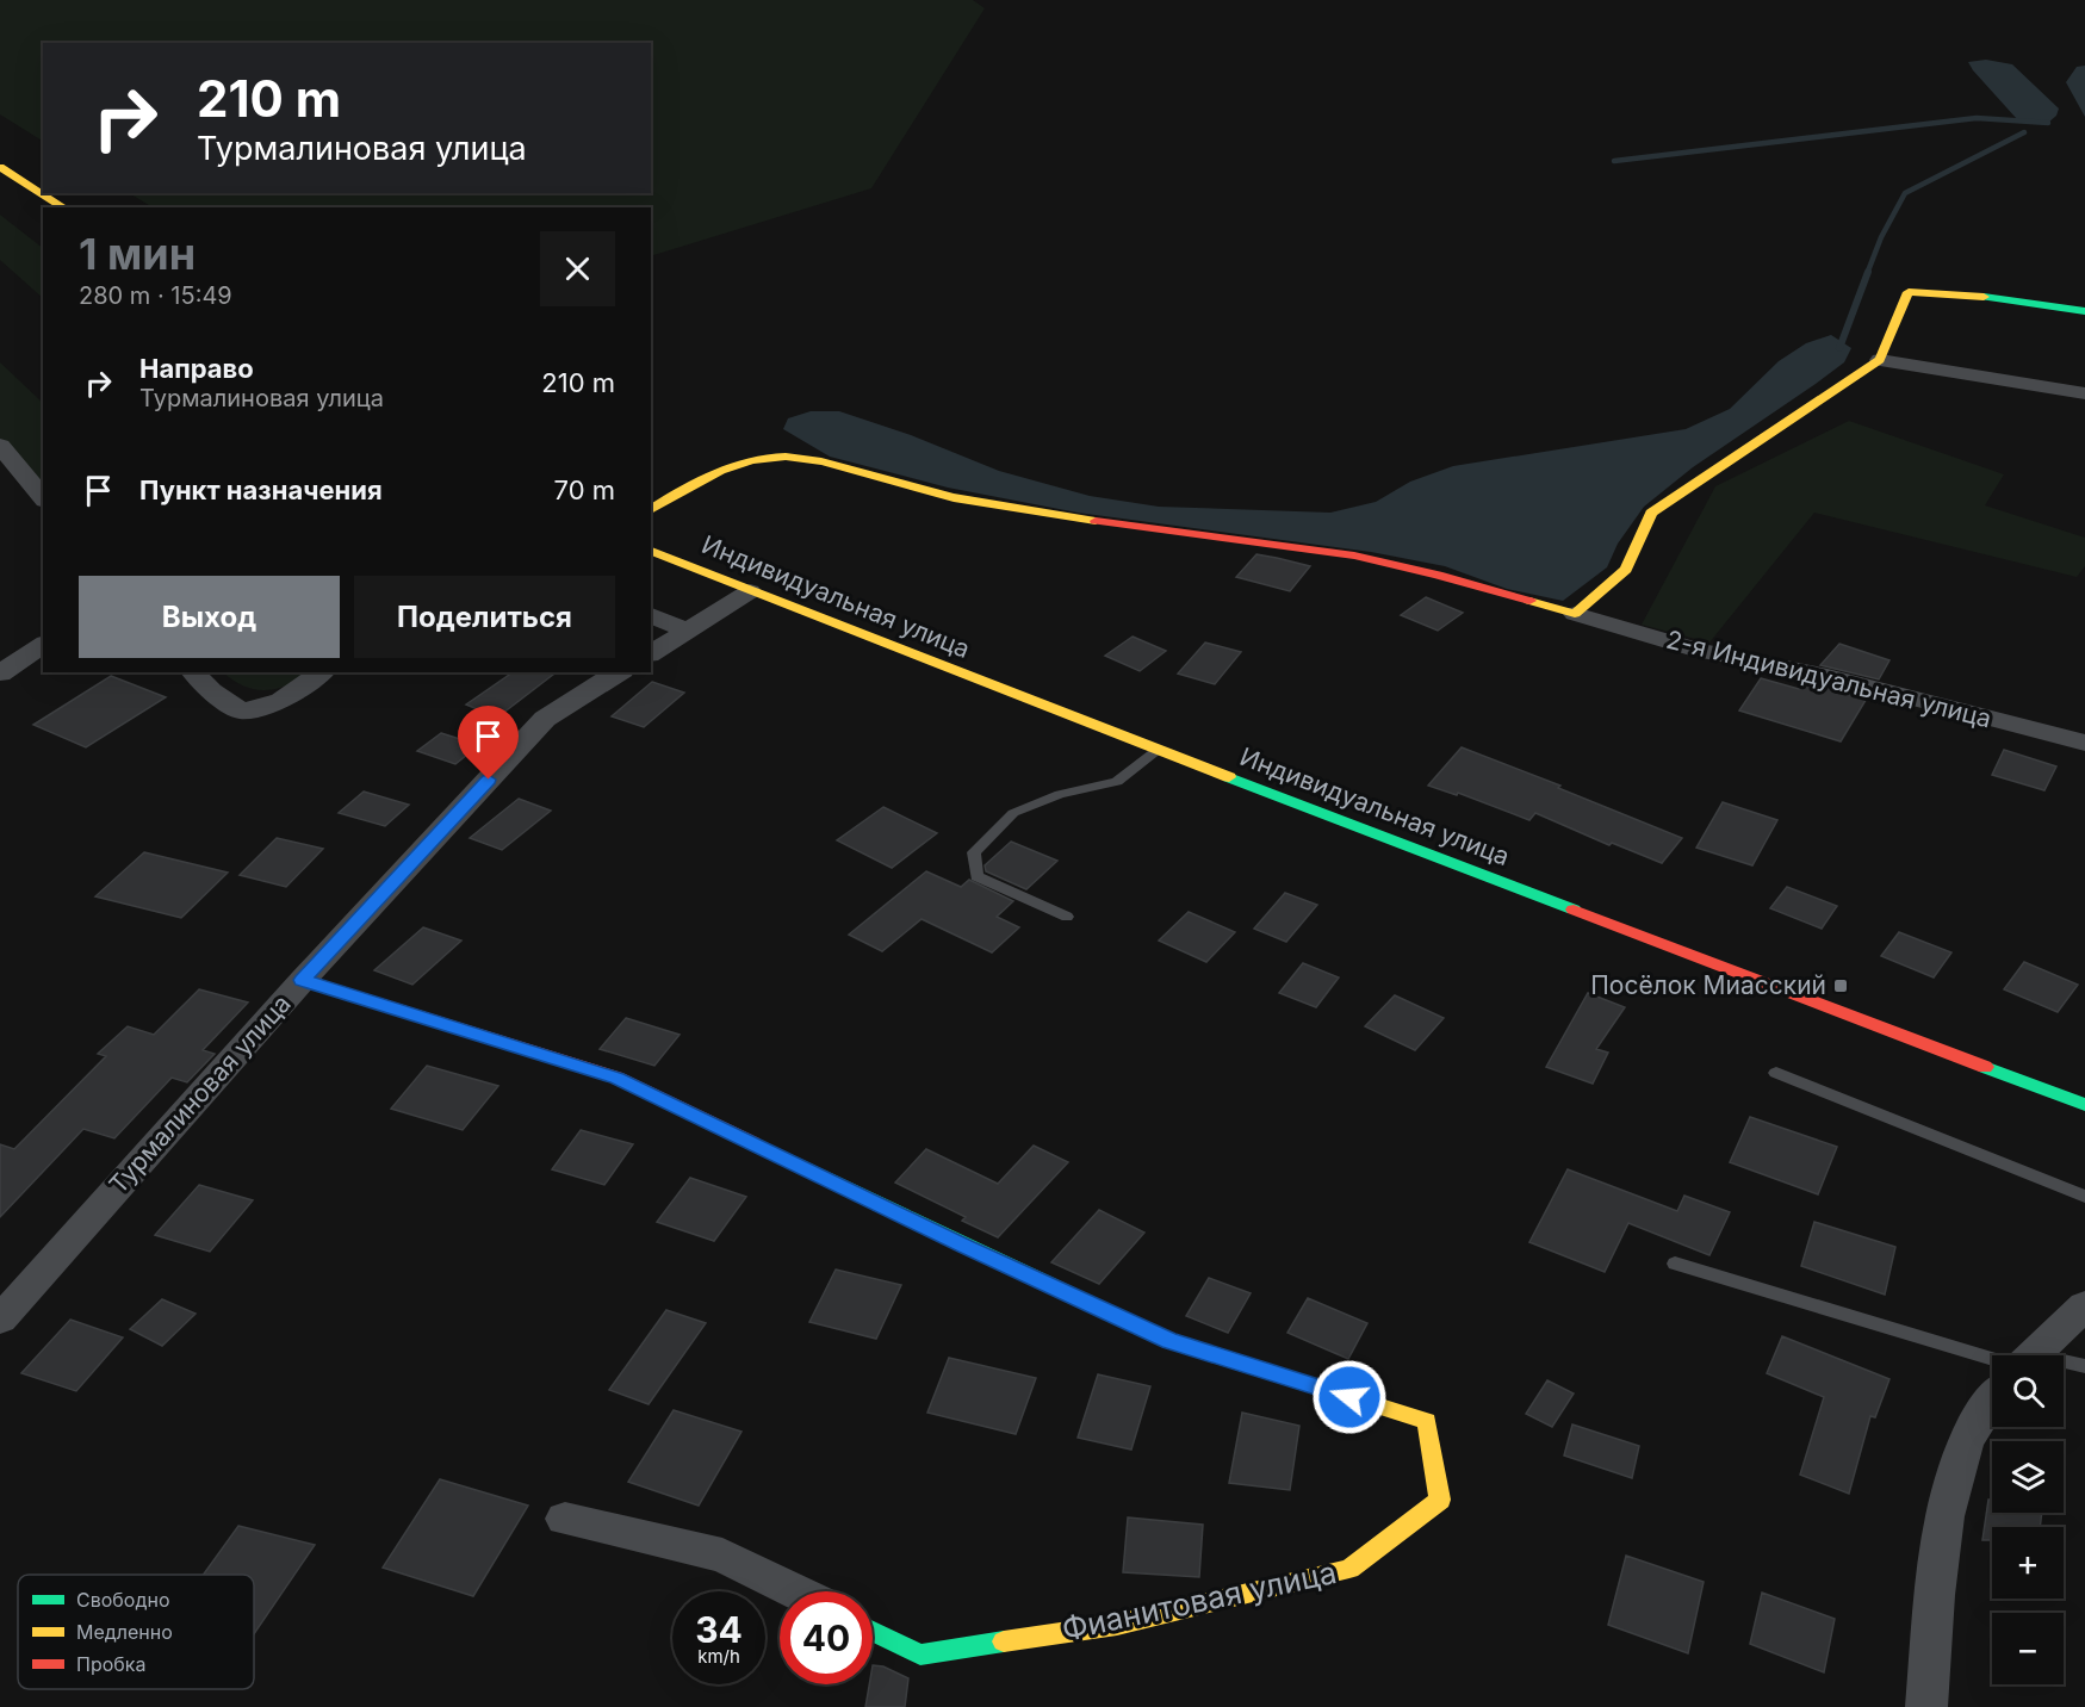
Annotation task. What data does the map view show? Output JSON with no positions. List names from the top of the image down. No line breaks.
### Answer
{"streets":{"street":["Индивидуальная улица","2-я Индивидуальная улица","Турмалиновая улица","Фианитовая улица"]},"crossings":[["Турмалиновая улица","Фианитовая улица"]],"places":{"transit":["Посёлок Миасский"]},"legend":["Свободно","Медленно","Пробка"],"page":{"turn":["210 m","Турмалиновая улица"],"heading":["1 мин","280 m · 15:49"],"list":[{"name":"Направо","note":"Турмалиновая улица","value":"210 m"},{"name":"Пункт назначения","value":"70 m"}],"buttons":["Выход","Поделиться"],"map_buttons":["+","−"],"speed":"34 km/h","limit":"40"}}
